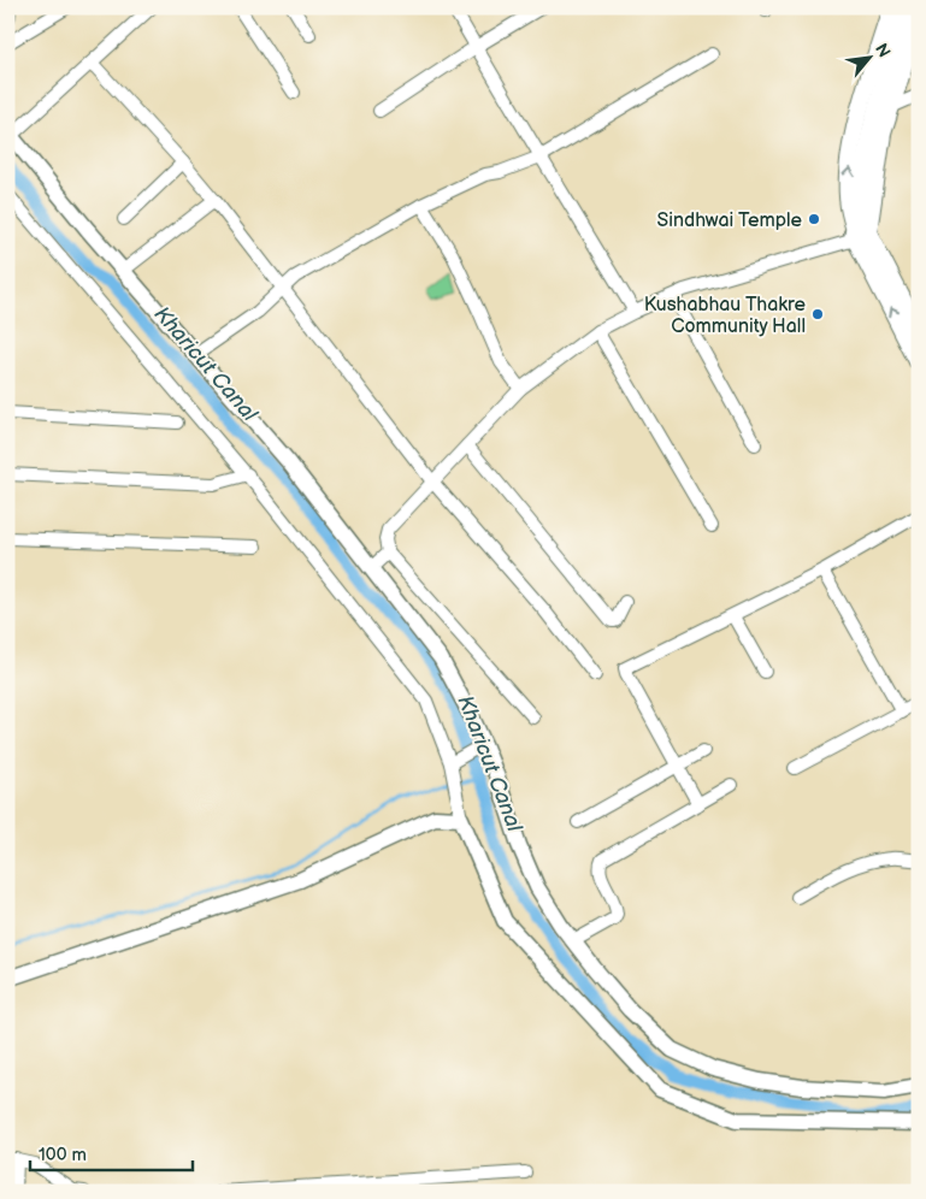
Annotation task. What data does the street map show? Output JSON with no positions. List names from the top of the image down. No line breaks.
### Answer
{"water":["Kharicut Canal"],"places":["Sindhwai Temple","Kushabhau Thakre Community Hall"],"scale_bar":"100 m","north":"top right"}
